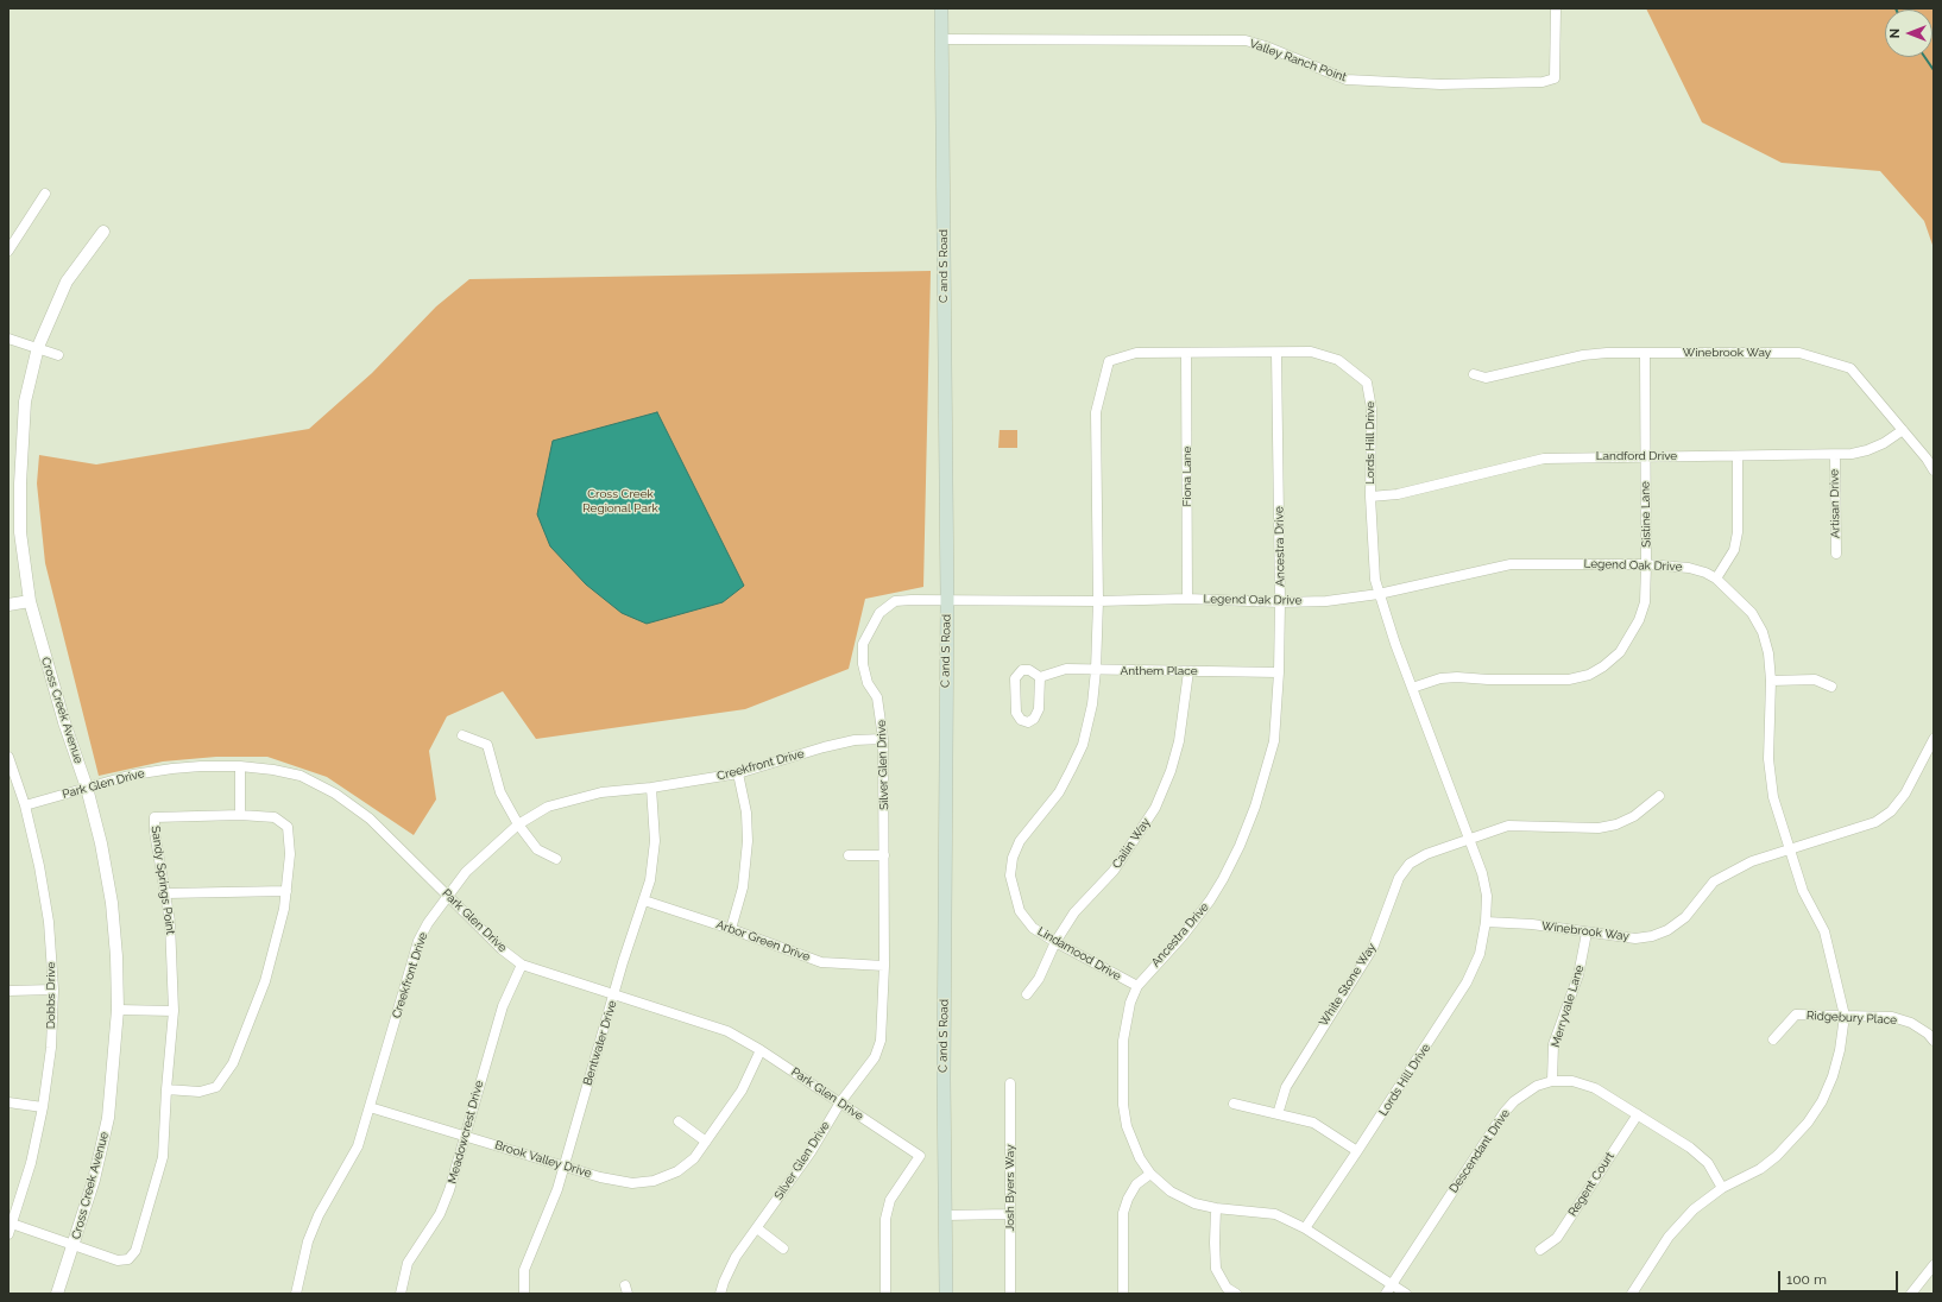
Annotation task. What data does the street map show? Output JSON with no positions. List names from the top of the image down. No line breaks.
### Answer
{"streets":{"main road":["C and S Road"],"street":["Valley Ranch Point","Winebrook Way","Lords Hill Drive","Landford Drive","Fiona Lane","Artisan Drive","Sistine Lane","Ancestra Drive","Legend Oak Drive","Anthem Place","Cross Creek Avenue","Creekfront Drive","Silver Glen Drive","Park Glen Drive","Cailin Way","Sandy Springs Point","Arbor Green Drive","Lindamood Drive","White Stone Way","Dobbs Drive","Merryvale Lane","Ridgebury Place","Bentwater Drive","Meadowcrest Drive","Descendant Drive","Brook Valley Drive","Regent Court","Josh Byers Way"]},"crossings":[["Valley Ranch Point","C and S Road"],["C and S Road","Legend Oak Drive"],["C and S Road","Silver Glen Drive"],["Winebrook Way","Lords Hill Drive"],["Winebrook Way","Landford Drive"],["Winebrook Way","Sistine Lane"],["Winebrook Way","Legend Oak Drive"],["Winebrook Way","Merryvale Lane"],["Lords Hill Drive","Landford Drive"],["Lords Hill Drive","Fiona Lane"],["Lords Hill Drive","Sistine Lane"],["Lords Hill Drive","Ancestra Drive"],["Lords Hill Drive","Legend Oak Drive"],["Lords Hill Drive","Lindamood Drive"],["Lords Hill Drive","White Stone Way"],["Landford Drive","Artisan Drive"],["Landford Drive","Sistine Lane"],["Fiona Lane","Legend Oak Drive"],["Sistine Lane","Legend Oak Drive"],["Ancestra Drive","Legend Oak Drive"],["Ancestra Drive","Anthem Place"],["Ancestra Drive","Lindamood Drive"],["Ancestra Drive","Descendant Drive"],["Legend Oak Drive","Silver Glen Drive"],["Legend Oak Drive","Lindamood Drive"],["Legend Oak Drive","Ridgebury Place"],["Legend Oak Drive","Descendant Drive"],["Anthem Place","Cailin Way"],["Anthem Place","Lindamood Drive"],["Cross Creek Avenue","Park Glen Drive"],["Cross Creek Avenue","Sandy Springs Point"],["Creekfront Drive","Silver Glen Drive"],["Creekfront Drive","Park Glen Drive"],["Creekfront Drive","Bentwater Drive"],["Creekfront Drive","Brook Valley Drive"],["Silver Glen Drive","Park Glen Drive"],["Silver Glen Drive","Arbor Green Drive"],["Park Glen Drive","Dobbs Drive"],["Park Glen Drive","Bentwater Drive"],["Park Glen Drive","Meadowcrest Drive"],["Park Glen Drive","Brook Valley Drive"],["Cailin Way","Lindamood Drive"],["Sandy Springs Point","Dobbs Drive"],["Arbor Green Drive","Bentwater Drive"],["Merryvale Lane","Descendant Drive"],["Bentwater Drive","Brook Valley Drive"],["Meadowcrest Drive","Brook Valley Drive"],["Descendant Drive","Regent Court"]],"parks":["Cross Creek Regional Park"],"scale_bar":"100 m","north":"left"}
